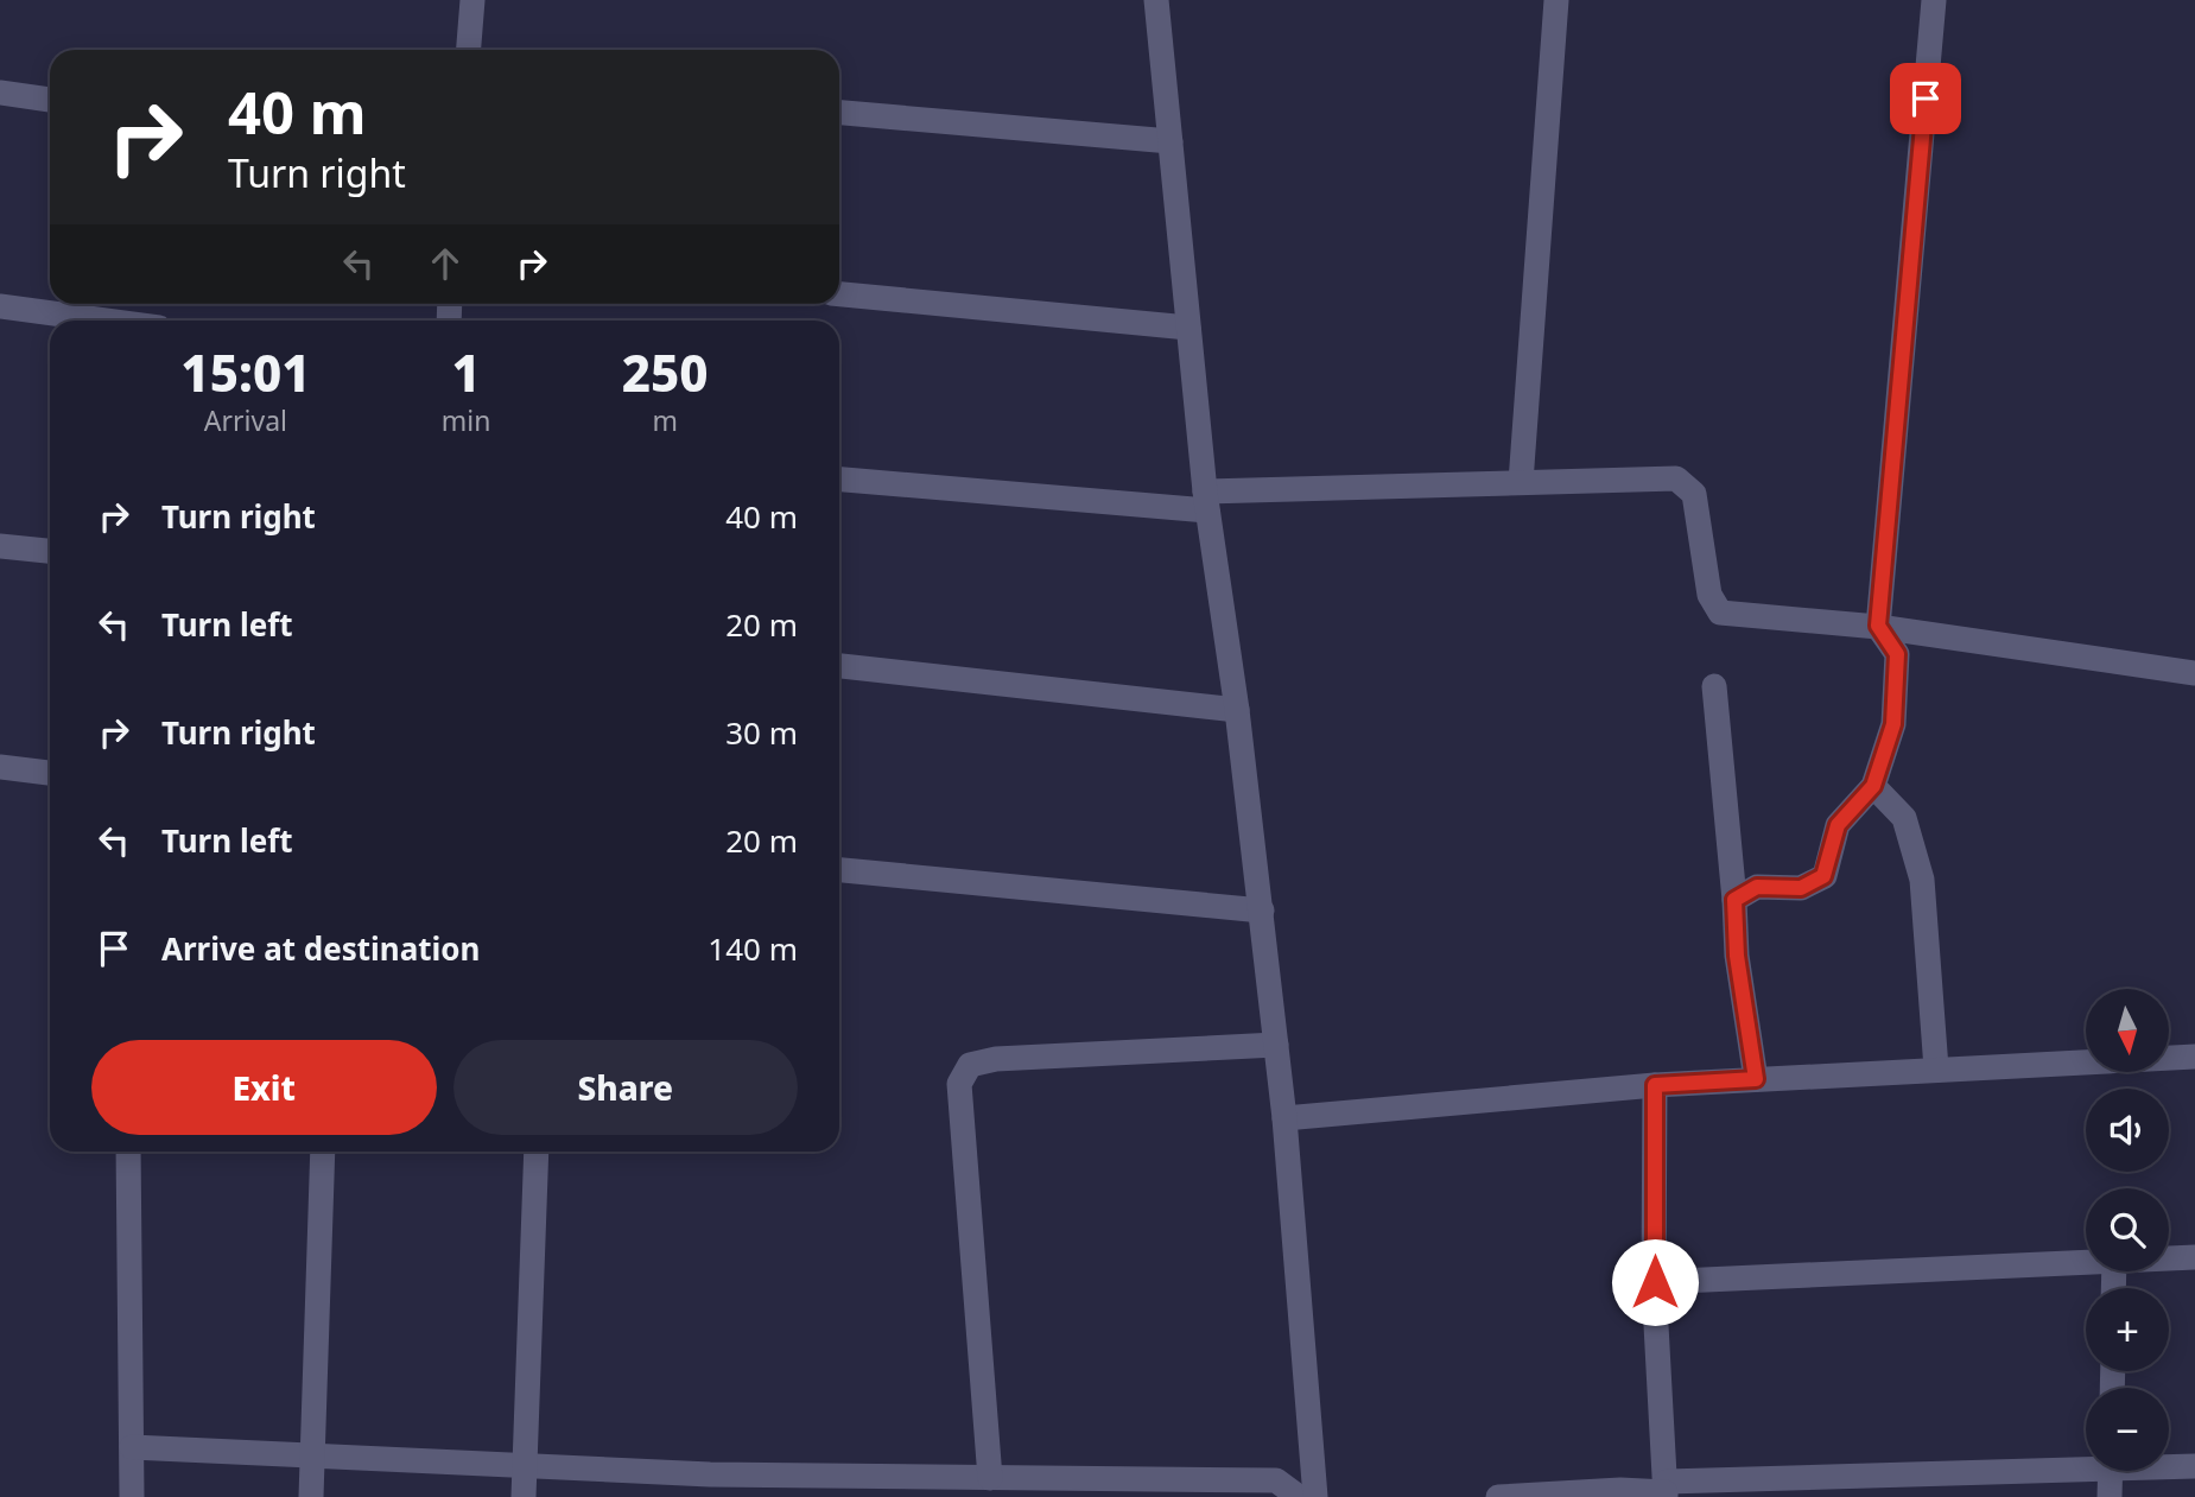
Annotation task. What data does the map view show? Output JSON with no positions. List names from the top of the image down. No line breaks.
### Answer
{"north":"bottom","page":{"turn":["40 m","Turn right"],"eta":["15:01","Arrival","1","min","250","m"],"list":[{"name":"Turn right","value":"40 m"},{"name":"Turn left","value":"20 m"},{"name":"Turn right","value":"30 m"},{"name":"Turn left","value":"20 m"},{"name":"Arrive at destination","value":"140 m"}],"map_buttons":["+","−"],"buttons":["Exit","Share"]}}
